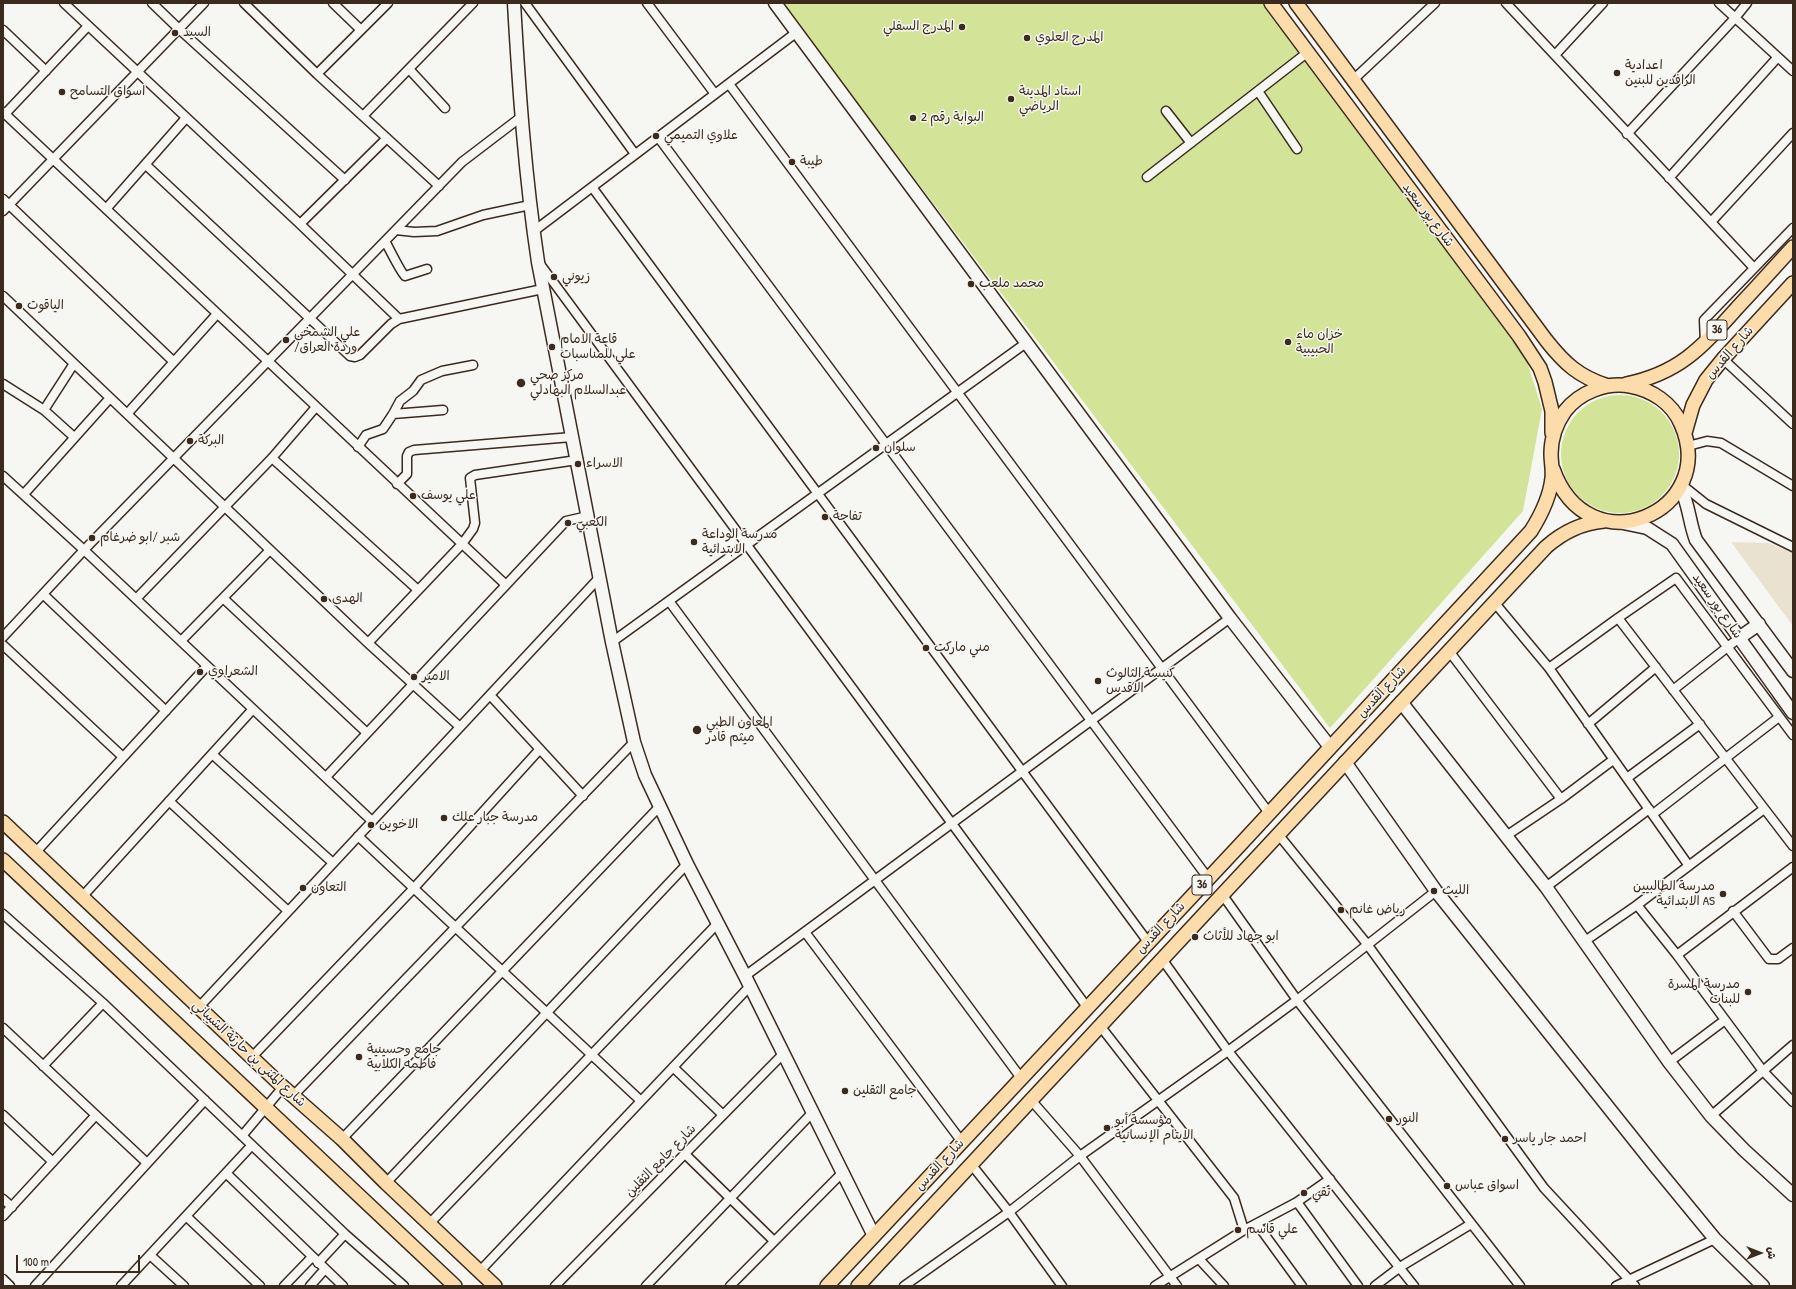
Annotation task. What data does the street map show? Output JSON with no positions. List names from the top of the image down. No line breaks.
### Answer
{"streets":{"main road":["شارع بور سعيد","36","شارع القدس","شارع المثنى بن حارثة الشيباني"],"street":["شارع جامع الثقلين"]},"crossings":[["شارع بور سعيد","شارع القدس"]],"places":["المدرج السفلي","السيد","المدرج العلوي","اعدادية الرافدين للبنين","اسواق التسامح","استاد المدينة الرياضي","البوابة رقم 2","علاوي التميمي","طيبة","زيوني","محمد ملعب","الياقوت","علي الشمخي /وردة العراق","خزان ماء الحبيبية","قاعة الامام علي للمناسبات","مركز صحي عبدالسلام البهادلي","البركة","سلوان","الاسراء","علي يوسف","تفاحة","الكعبي","شبر /ابو ضرغام","مدرسة الوداعة الابتدائية","الهدى","مني ماركت","الشعراوي","الامير","كنيسة الثالوث الاقدس","المعاون الطبي ميثم قادر","مدرسة جبار علك","الاخوين","التعاون","الليث","مدرسة الطالبيين الابتدائية AS","رياض غانم","ابو جهاد للأثاث","مدرسة المسرة للبنات","جامع وحسينية فاطمه الكلابية","جامع الثقلين","النور","مؤسسة أبو الايتام الإنسانية","احمد جار ياسر","اسواق عباس","تقي","علي قاسم"],"scale_bar":"100 m","north":"right"}
